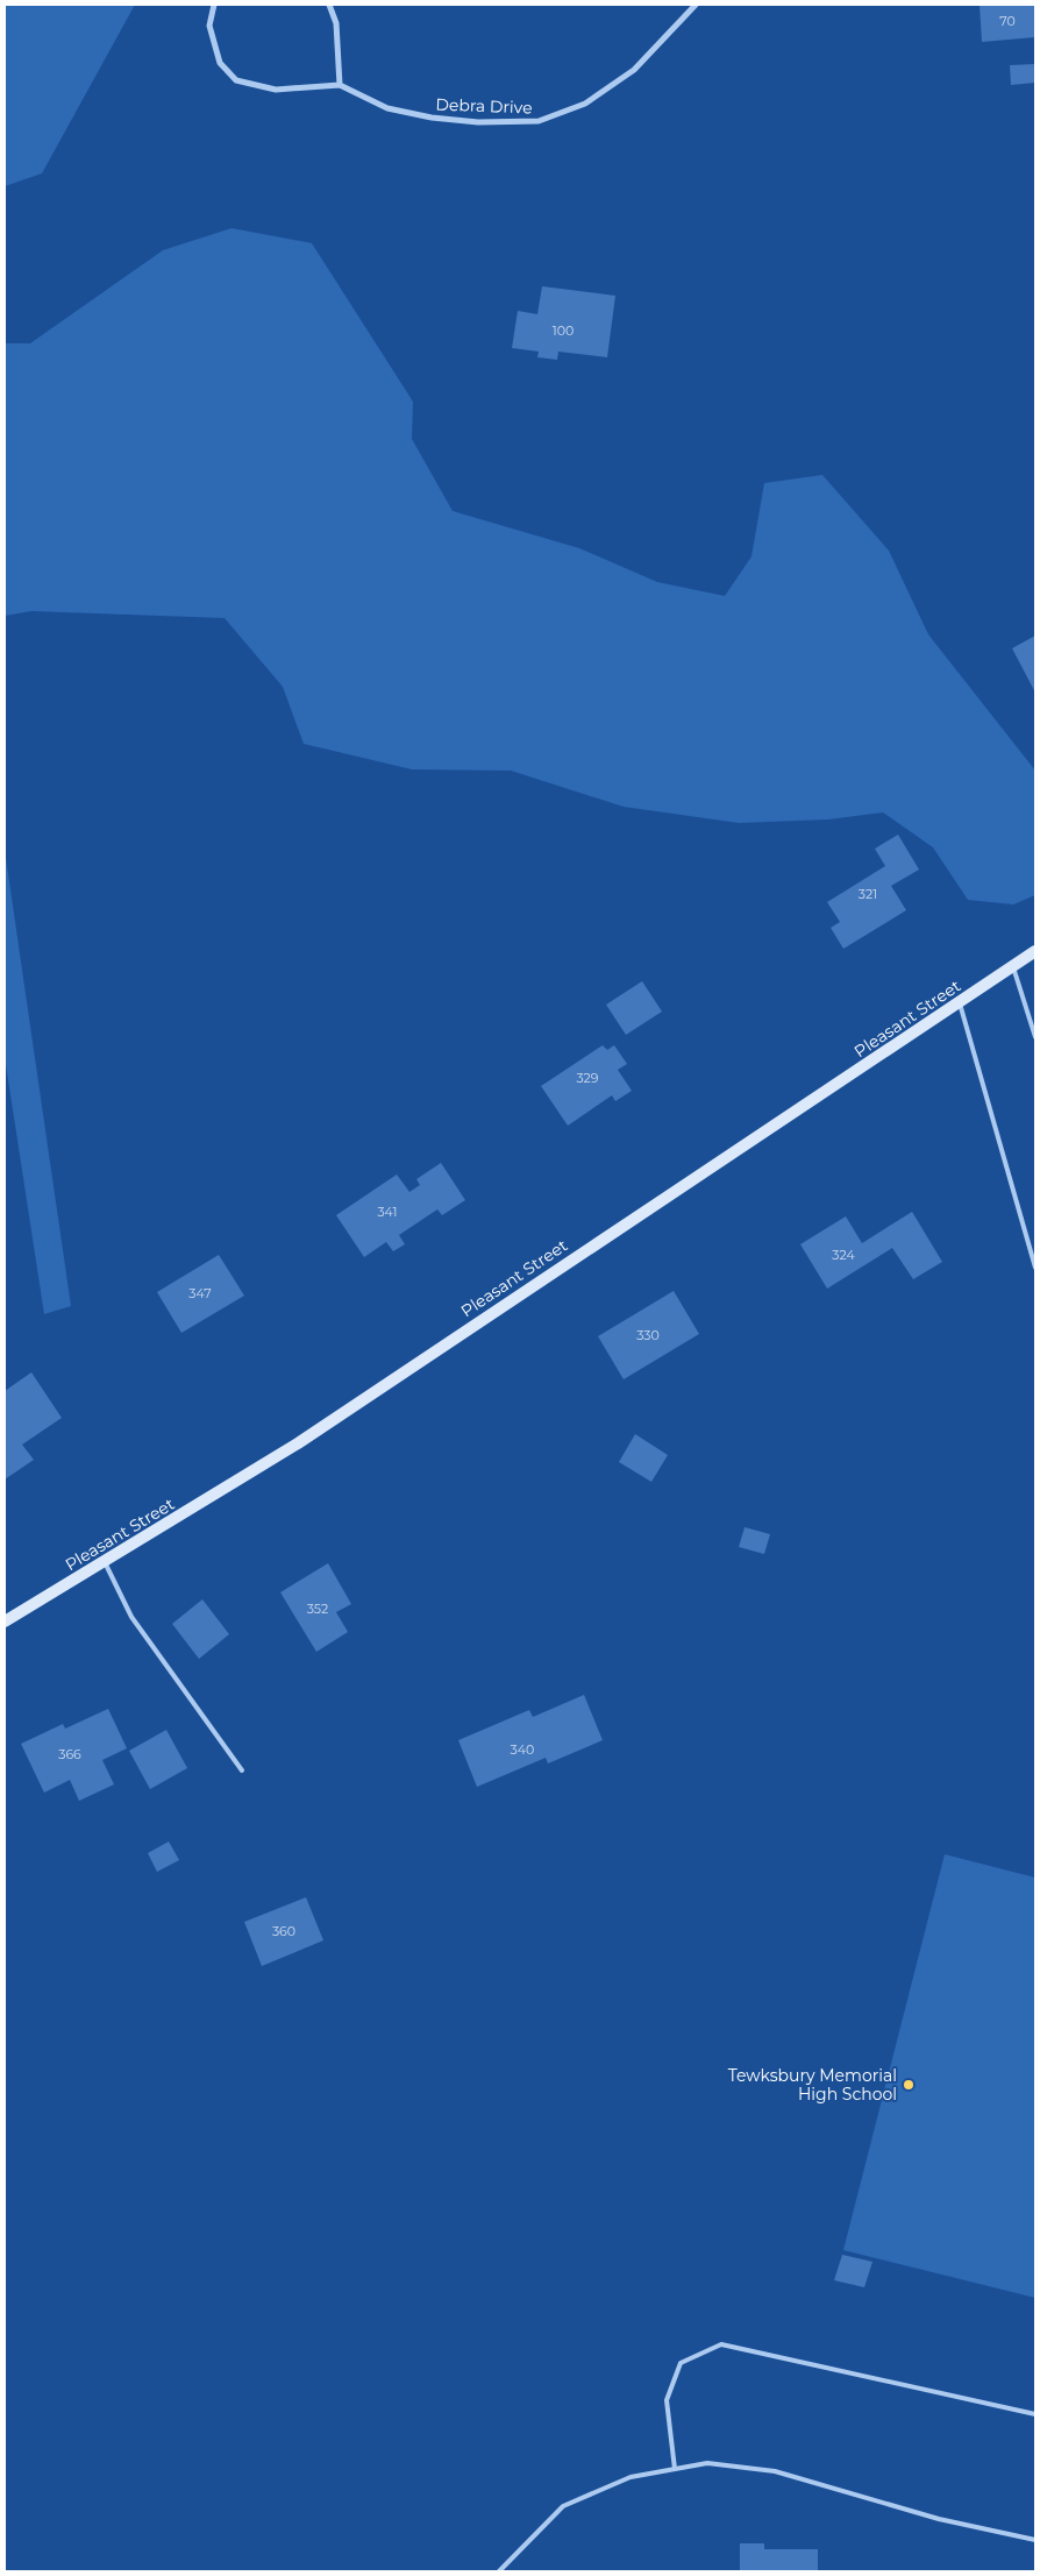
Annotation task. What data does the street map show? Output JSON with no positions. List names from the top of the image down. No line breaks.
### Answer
{"streets":{"main road":["Pleasant Street"],"street":["Debra Drive"]},"places":["Tewksbury Memorial High School"],"house_numbers":["70","100","321","329","341","324","347","330","352","340","366","360"]}
